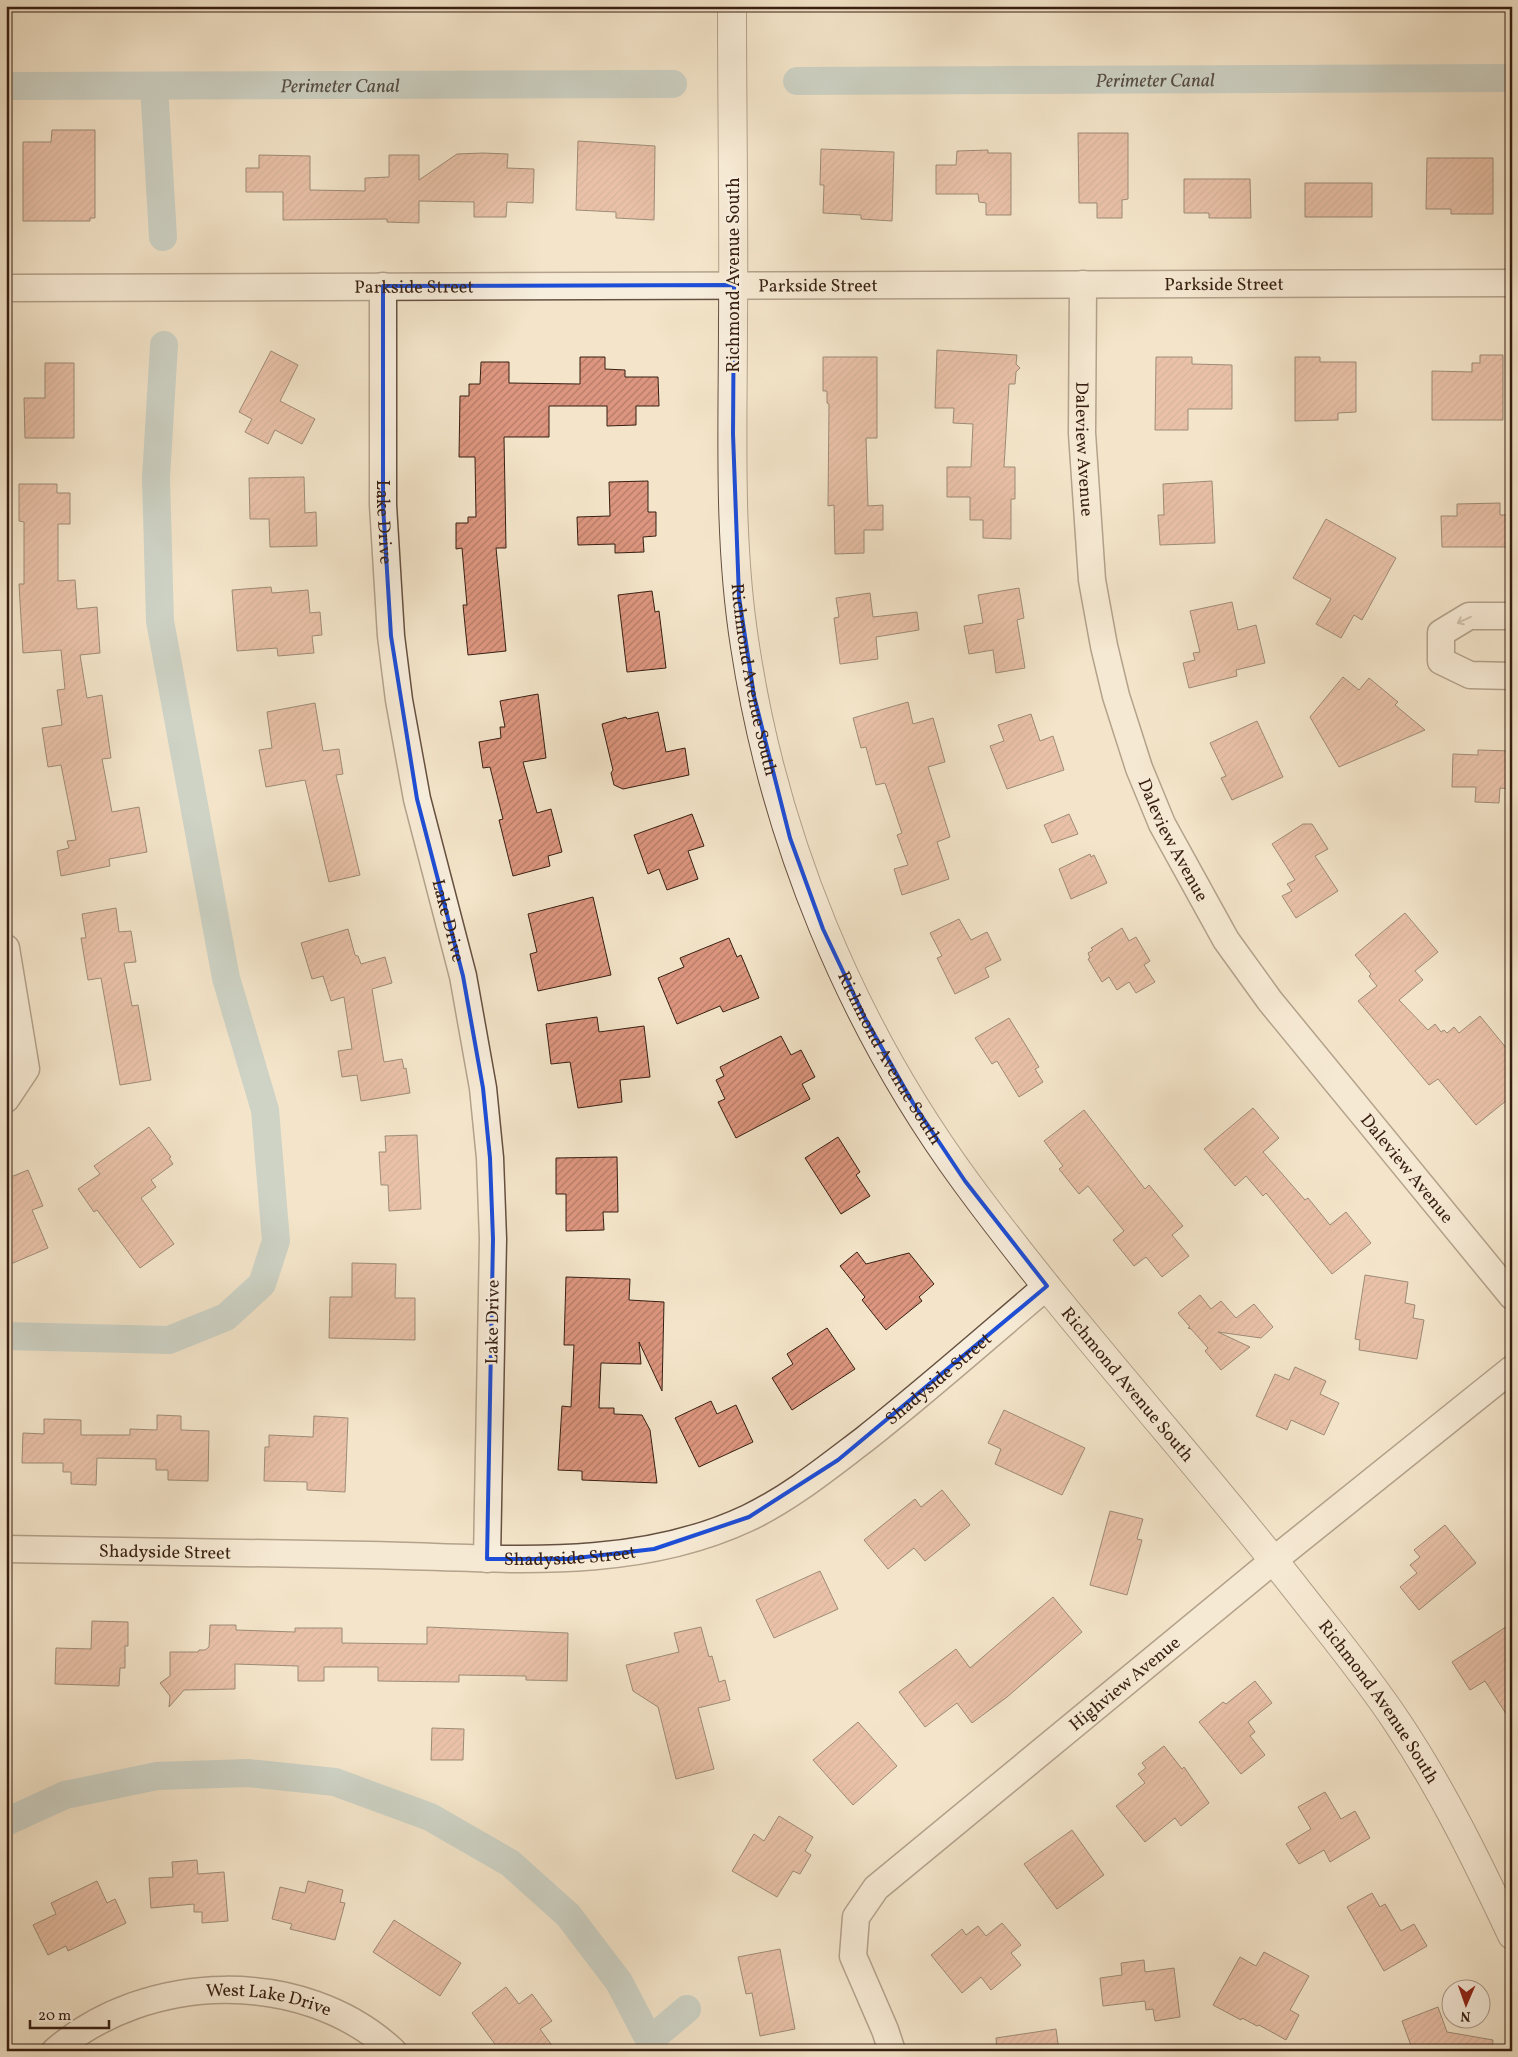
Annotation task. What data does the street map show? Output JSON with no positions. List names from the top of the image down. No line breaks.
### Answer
{"streets":{"street":["Richmond Avenue South","Parkside Street","Daleview Avenue","Lake Drive","Shadyside Street","Highview Avenue","West Lake Drive"]},"crossings":[["Richmond Avenue South","Parkside Street"],["Richmond Avenue South","Shadyside Street"],["Richmond Avenue South","Highview Avenue"],["Parkside Street","Daleview Avenue"],["Parkside Street","Lake Drive"],["Lake Drive","Shadyside Street"]],"water":["Perimeter Canal"],"scale_bar":"20 m","north":"bottom"}
